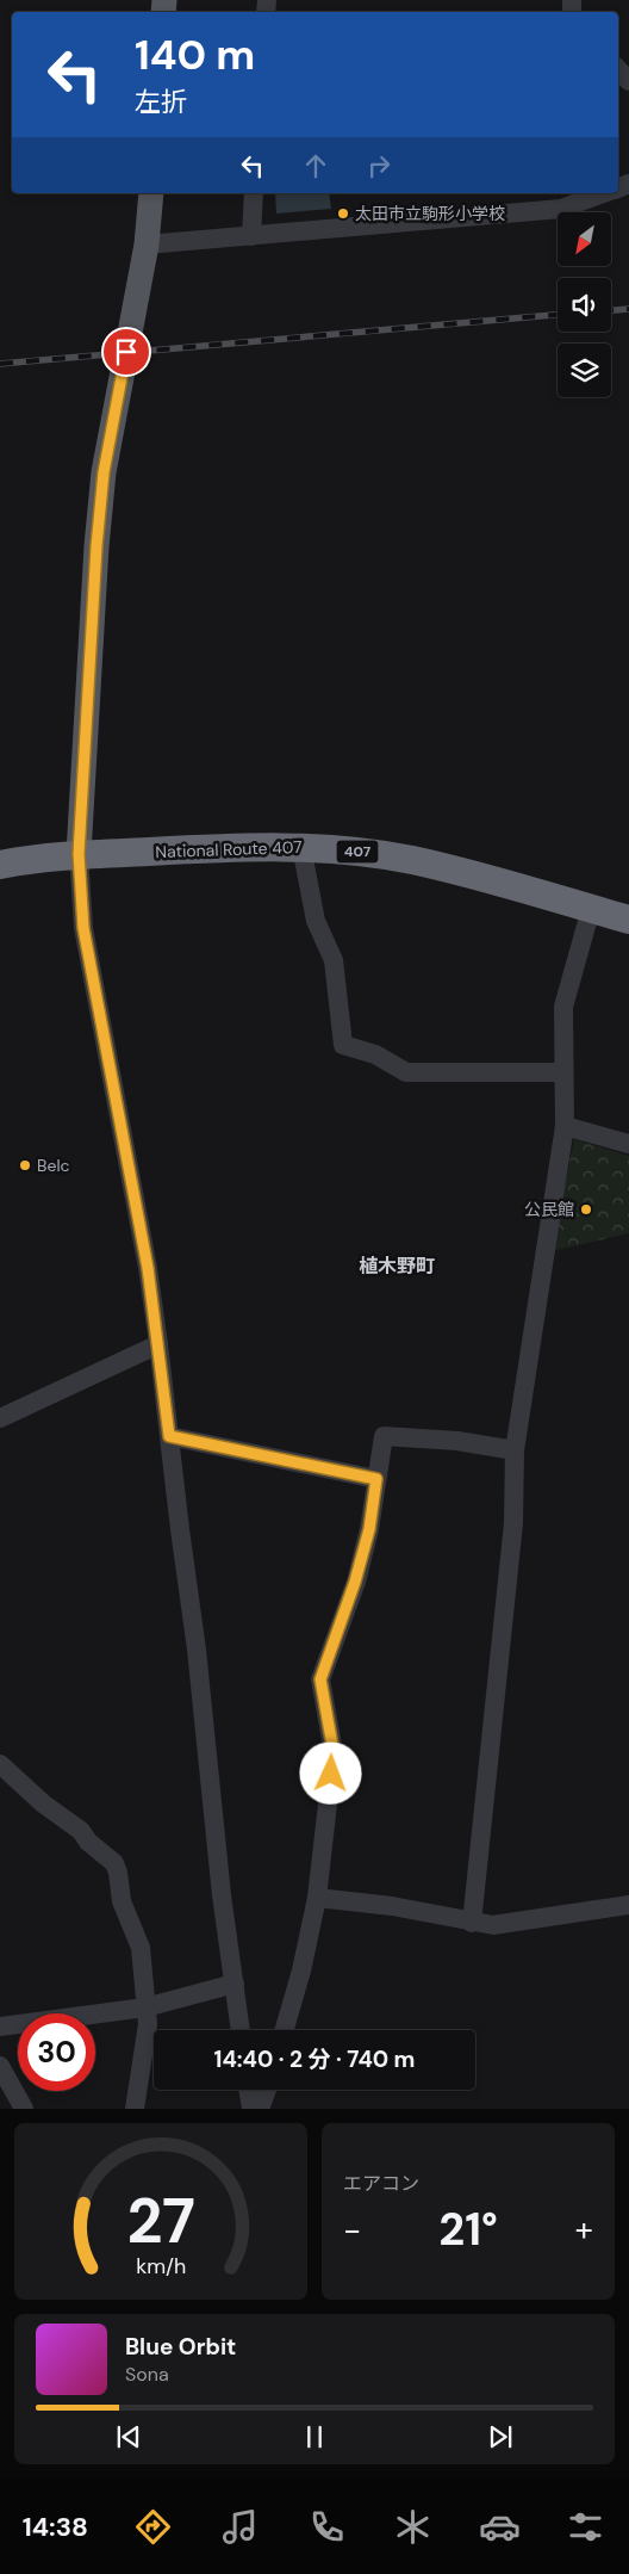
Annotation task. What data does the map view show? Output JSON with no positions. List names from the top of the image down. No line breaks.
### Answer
{"streets":{"highway":["National Route 407","407"]},"districts":["植木野町"],"places":["太田市立駒形小学校","Belc","公民館"],"north":"bottom left","page":{"turn":["140 m","左折"],"limit":"30","trip":"14:40 · 2 分 · 740 m","tile":"エアコン","heat":["−","21°","+"],"song":["Blue Orbit","Sona"],"tabs":"14:38","gauge":["27","km/h"]}}
